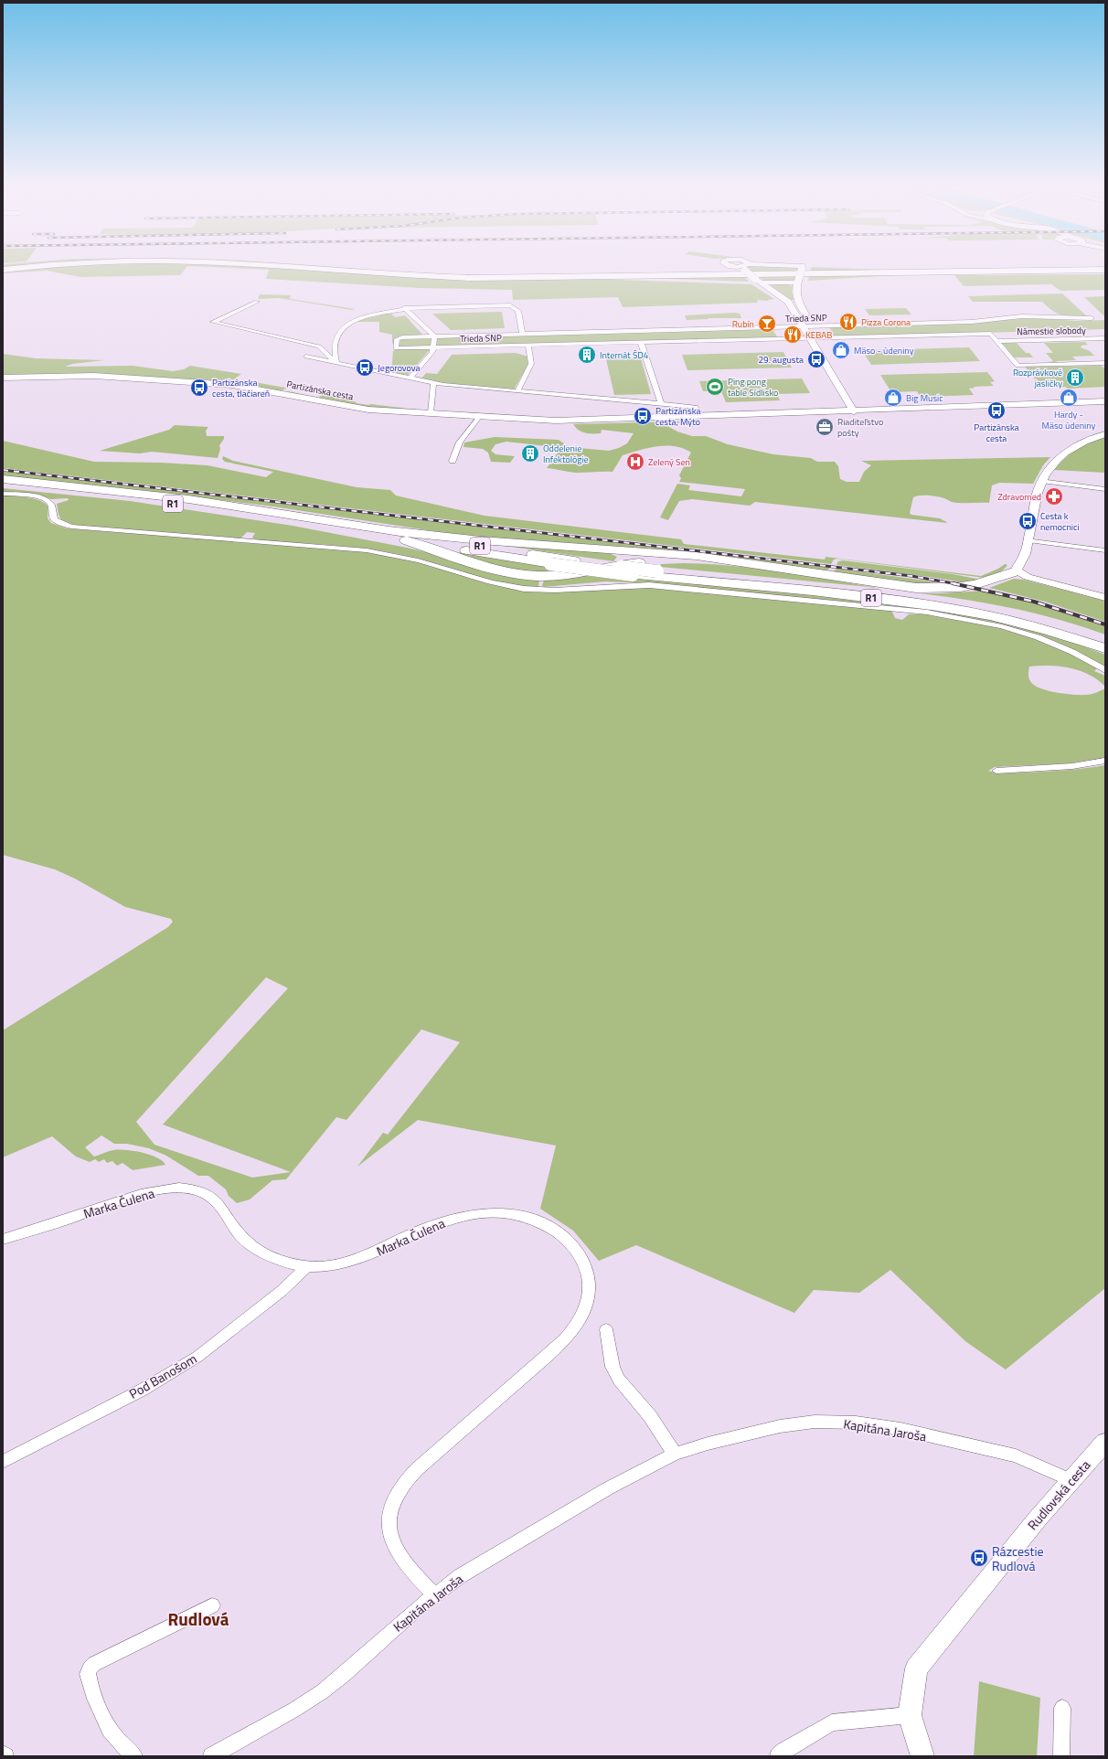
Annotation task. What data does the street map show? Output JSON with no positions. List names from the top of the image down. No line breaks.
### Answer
{"streets":{"highway":["R1"],"street":["Trieda SNP","Námestie slobody","Partizánska cesta","Marka Čulena","Pod Banošom","Kapitána Jaroša","Rudlovská cesta"]},"crossings":[["Trieda SNP","Námestie slobody"],["Marka Čulena","Pod Banošom"],["Marka Čulena","Kapitána Jaroša"],["Kapitána Jaroša","Rudlovská cesta"]],"districts":["Rudlová"],"places":{"restaurant":["Pizza Corona","KEBAB"],"bar":["Rubín"],"shop":["Mäso - údeniny","Big Music","Hardy - Mäso údeniny"],"building":["Internát ŠD4","Rozprávkové jasličky","Oddelenie Infektológie"],"bus stop":["29. augusta","Jegorovova","Partizánska cesta, tlačiareň","Partizánska cesta","Partizánska cesta, Mýto","Cesta k nemocnici","Rázcestie Rudlová"],"sports":["Ping pong table Sídlisko"],"office":["Riaditeľstvo pošty"],"hospital":["Zelený Sen"],"pharmacy":["Zdravomed"]}}
